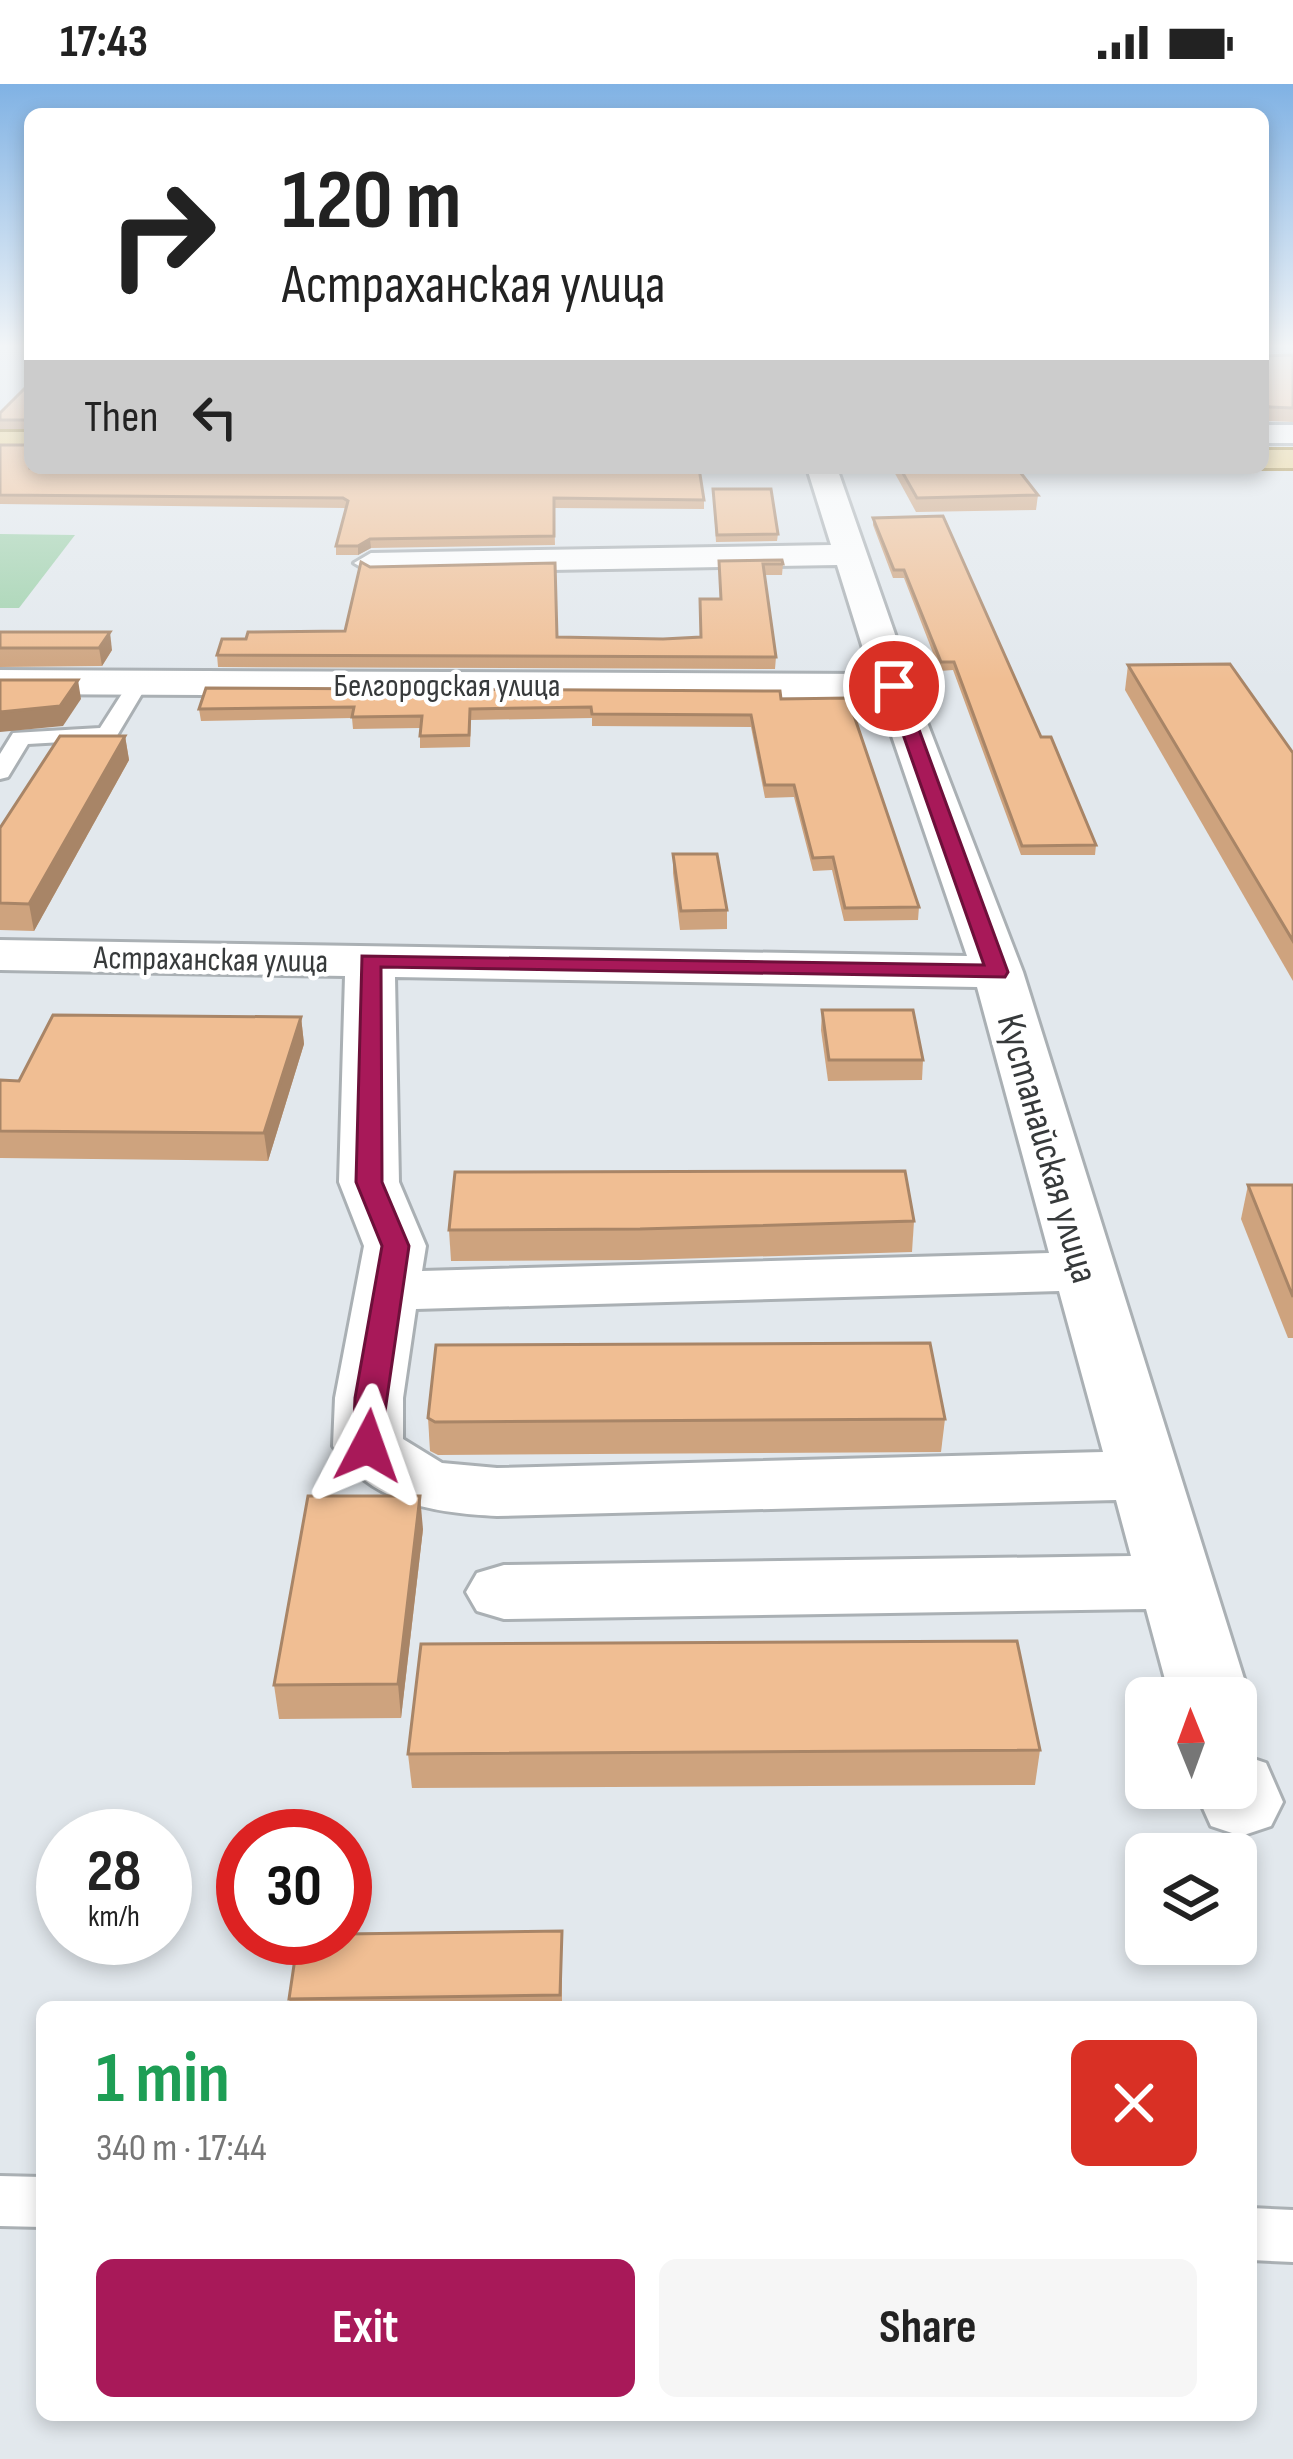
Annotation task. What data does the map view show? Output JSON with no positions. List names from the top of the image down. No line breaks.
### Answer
{"streets":{"street":["Белгородская улица","Астраханская улица","Кустанайская улица"]},"crossings":[["Белгородская улица","Кустанайская улица"],["Астраханская улица","Кустанайская улица"]],"north":"top","page":{"status":"17:43","turn":["120 m","Астраханская улица"],"then":"Then","speed":"28 km/h","limit":"30","heading":["1 min","340 m · 17:44"],"buttons":["Exit","Share"]}}
